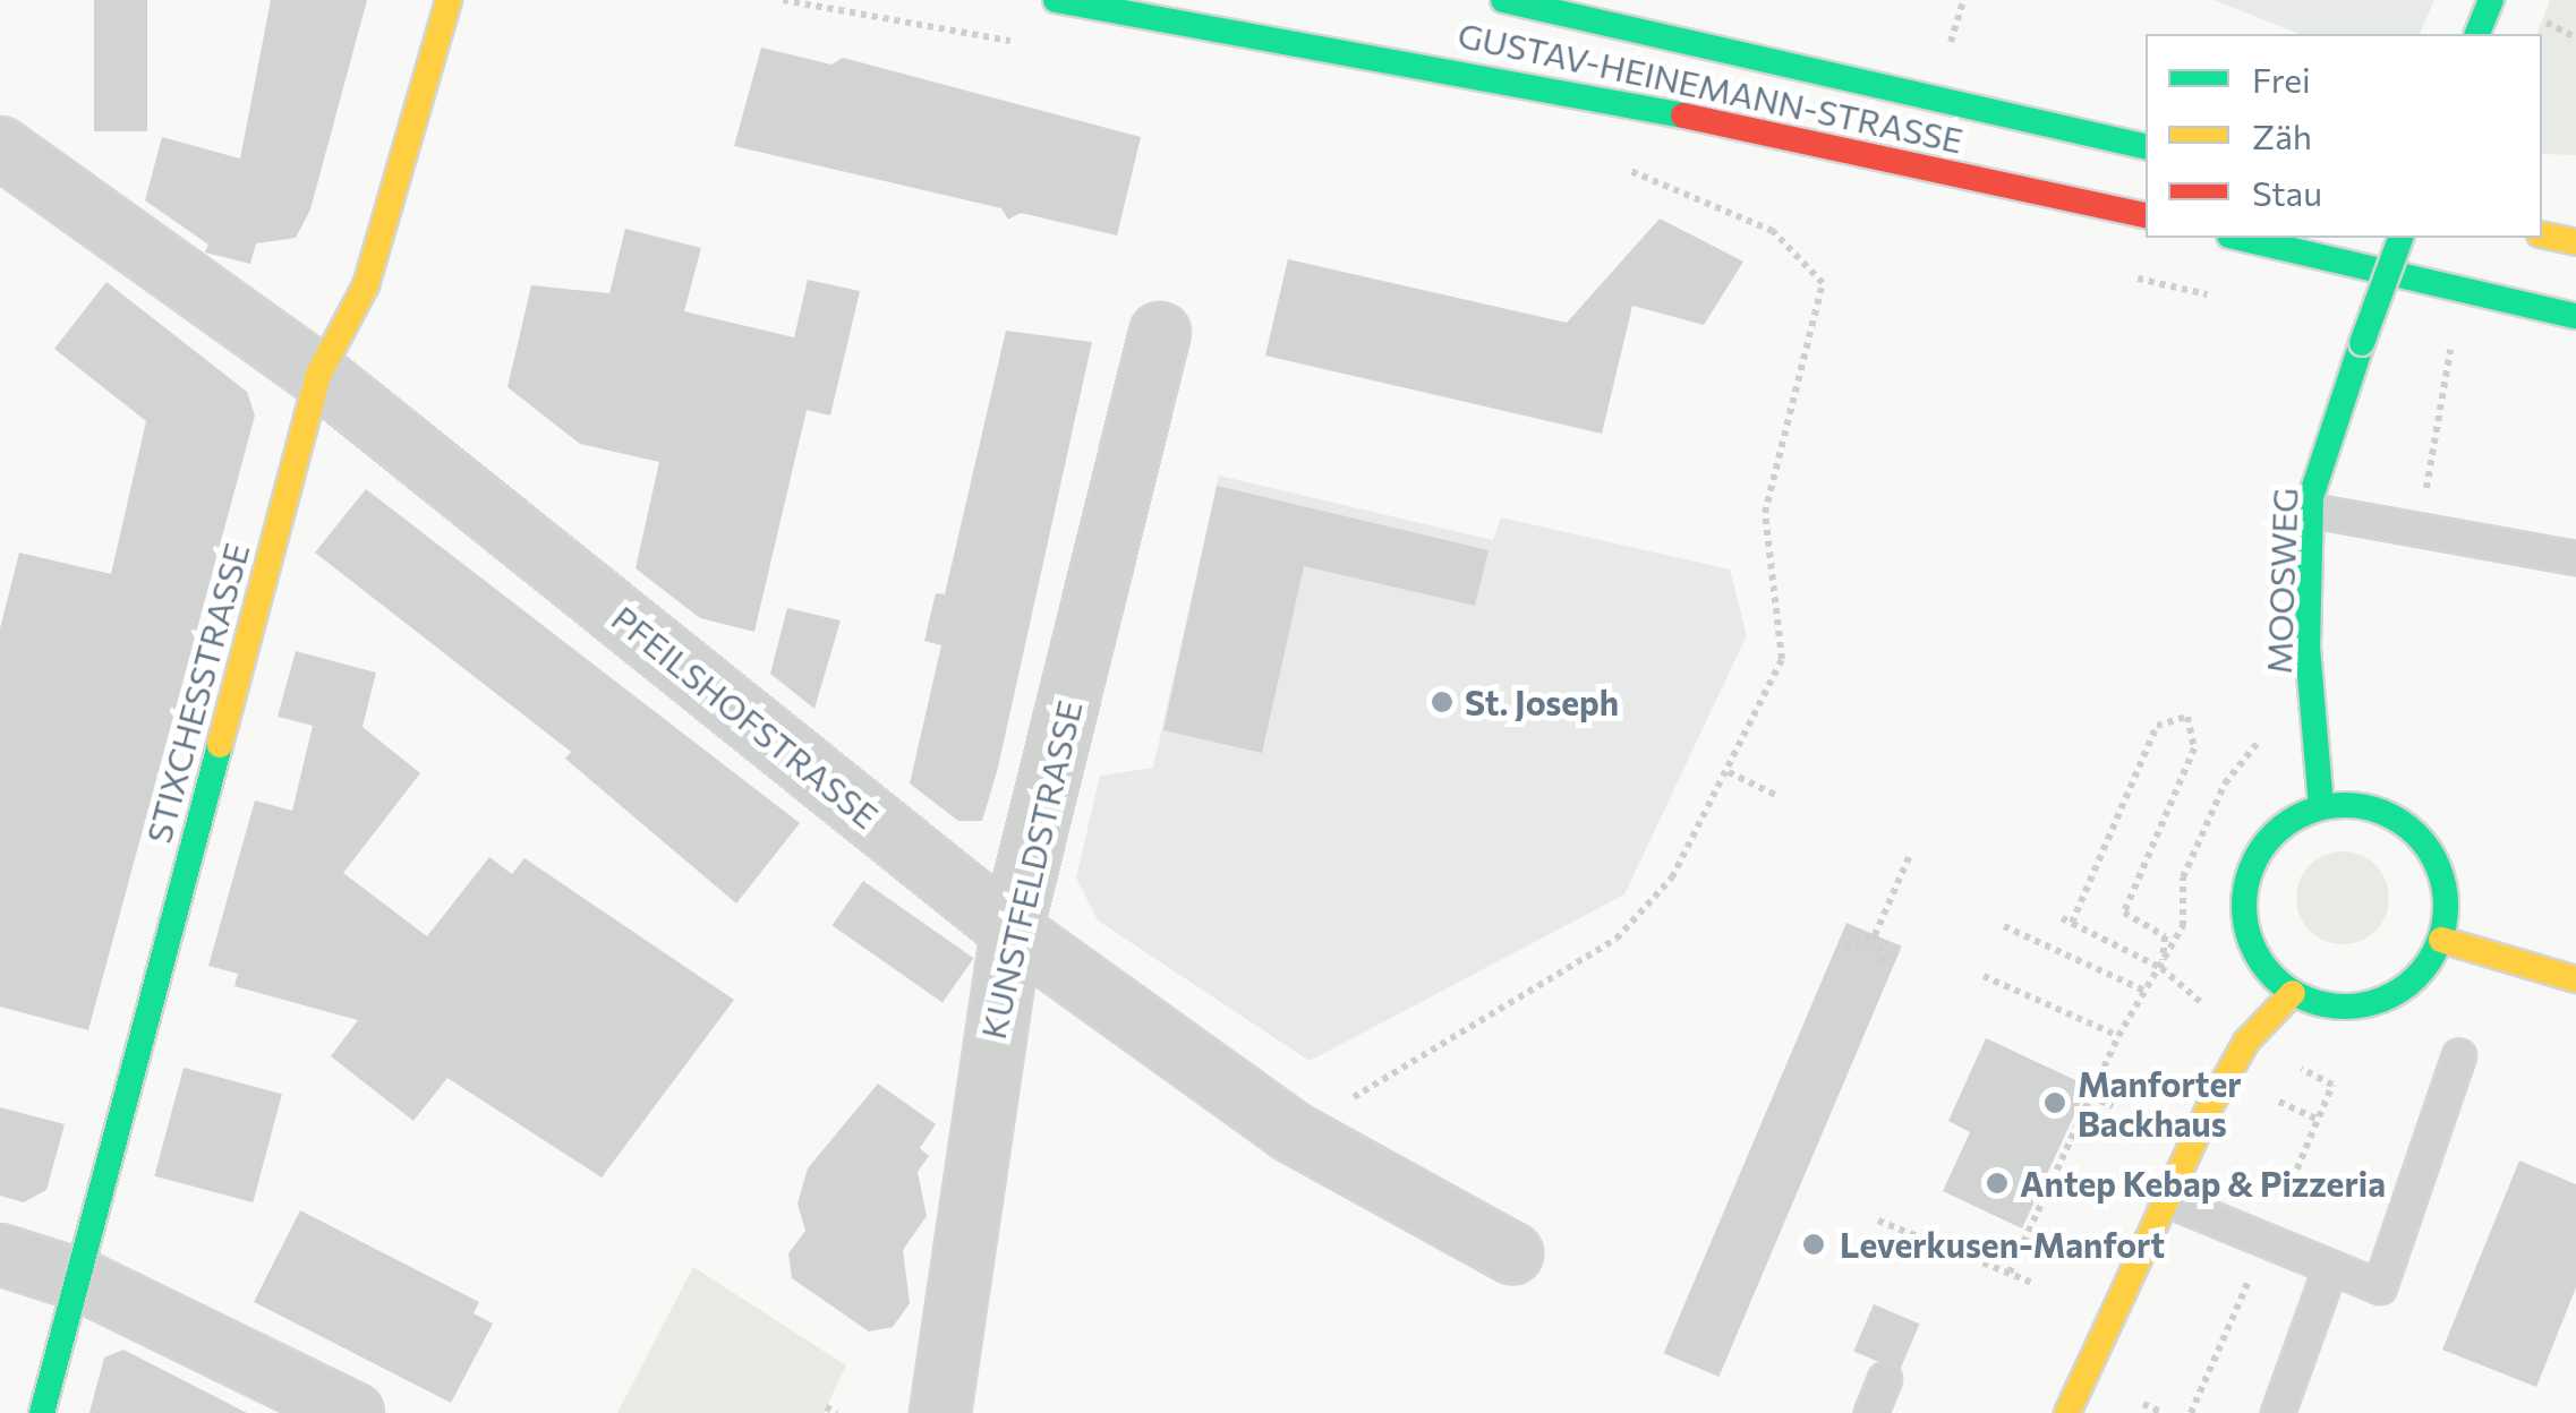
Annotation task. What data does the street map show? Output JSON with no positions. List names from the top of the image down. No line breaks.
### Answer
{"streets":{"street":["GUSTAV-HEINEMANN-STRASSE","MOOSWEG","STIXCHESSTRASSE","PFEILSHOFSTRASSE","KUNSTFELDSTRASSE"]},"crossings":[["STIXCHESSTRASSE","PFEILSHOFSTRASSE"],["PFEILSHOFSTRASSE","KUNSTFELDSTRASSE"]],"places":["St. Joseph","Manforter Backhaus","Antep Kebap & Pizzeria","Leverkusen-Manfort"],"legend":["Frei","Zäh","Stau"]}
